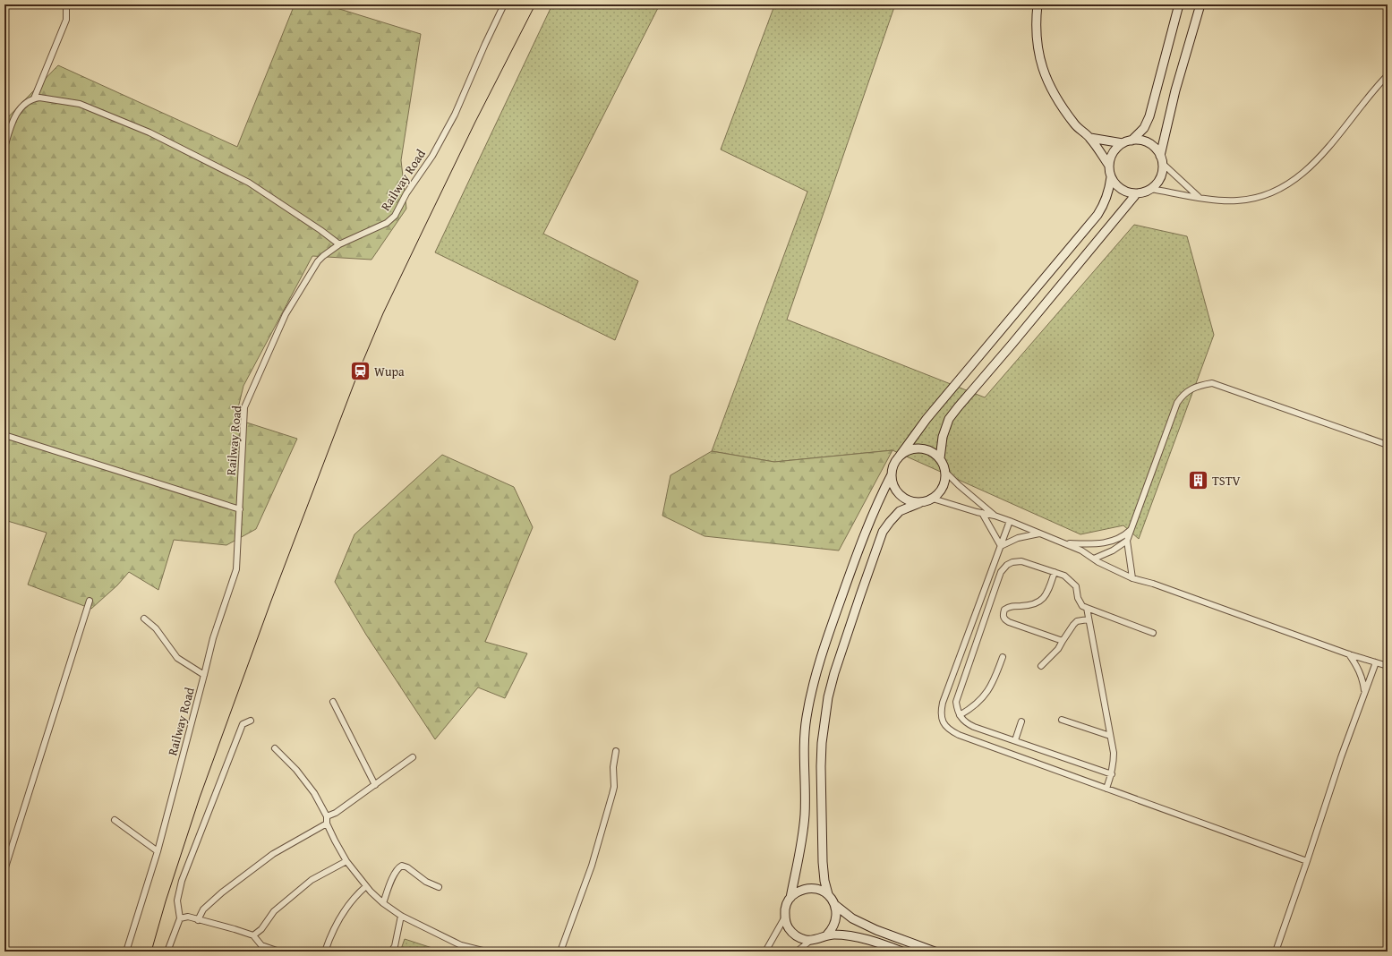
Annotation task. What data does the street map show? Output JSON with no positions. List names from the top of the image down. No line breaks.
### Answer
{"streets":{"street":["Railway Road"]},"places":{"station":["Wupa"],"building":["TSTV"]}}
